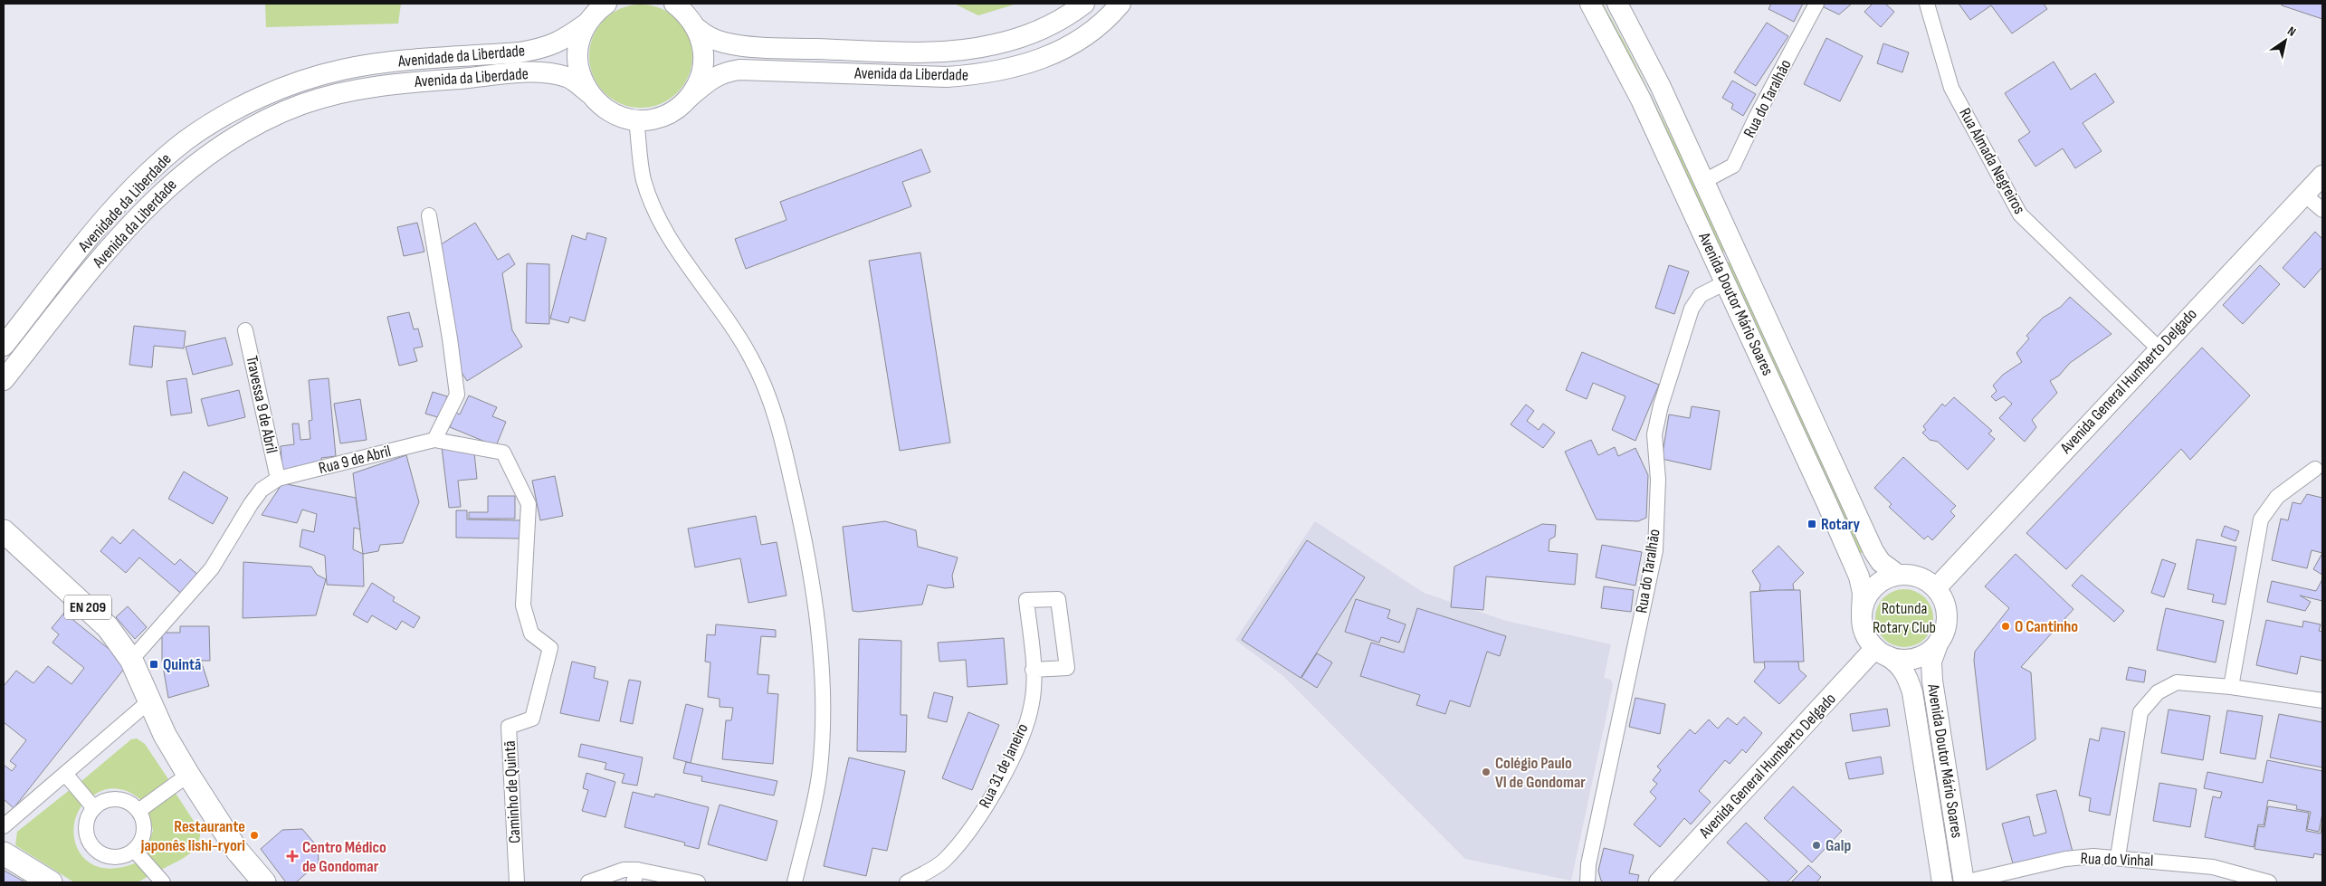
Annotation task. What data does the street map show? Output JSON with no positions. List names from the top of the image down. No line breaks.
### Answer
{"streets":{"main road":["Avenidade da Liberdade","Avenida da Liberdade","Avenida Doutor Mário Soares","Avenida General Humberto Delgado","EN 209"],"street":["Rua do Taralhão","Rua Almada Negreiros","Travessa 9 de Abril","Rua 9 de Abril","Rua 31 de Janeiro","Caminho de Quintã","Rua do Vinhal"]},"crossings":[["Rua do Taralhão","Avenida Doutor Mário Soares"],["Rua Almada Negreiros","Avenida General Humberto Delgado"],["Avenida Doutor Mário Soares","Avenida General Humberto Delgado"],["Avenida Doutor Mário Soares","Rua do Vinhal"],["Travessa 9 de Abril","Rua 9 de Abril"],["Rua 9 de Abril","EN 209"],["Rua 9 de Abril","Caminho de Quintã"]],"parks":["Rotunda Rotary Club"],"places":{"transit":["Rotary","Quintã"],"other":["O Cantinho","Colégio Paulo VI de Gondomar","Restaurante japonês lishi-ryori","Galp"],"health":["Centro Médico de Gondomar"]},"north":"top right"}
